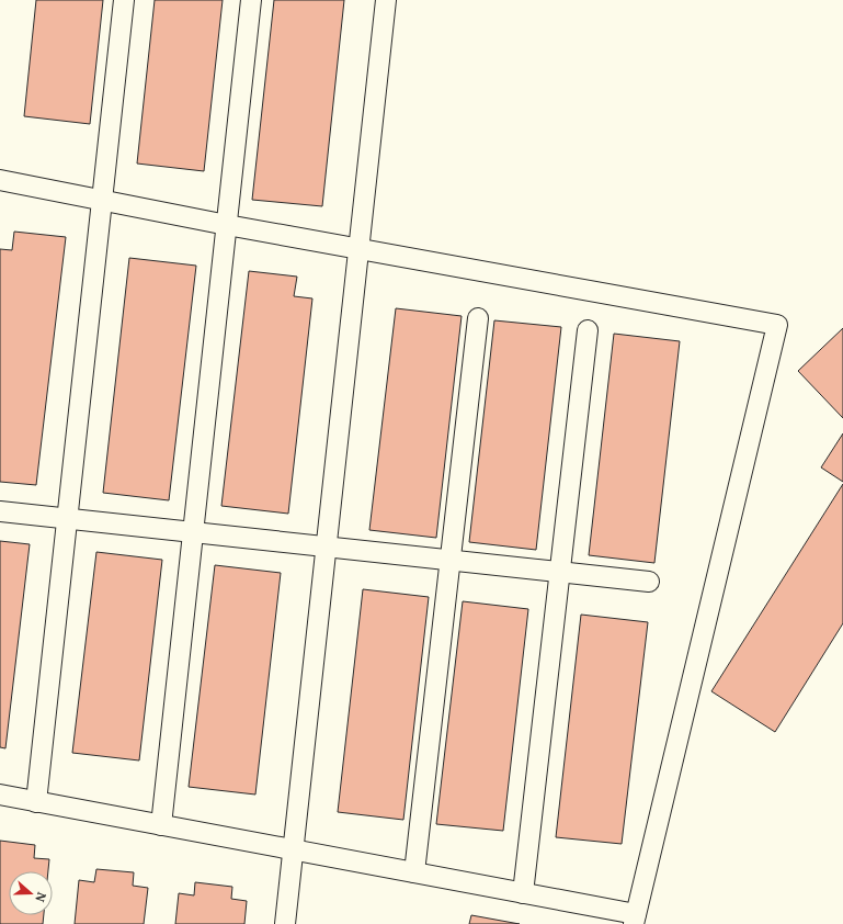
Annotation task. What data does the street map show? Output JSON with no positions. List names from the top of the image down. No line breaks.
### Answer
{"north":"right"}
